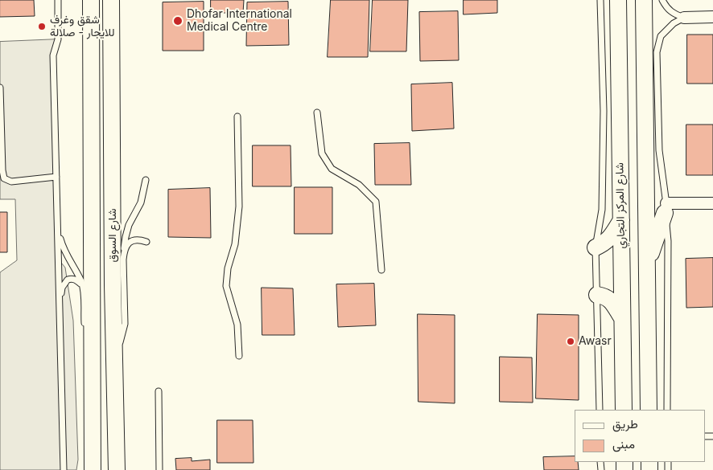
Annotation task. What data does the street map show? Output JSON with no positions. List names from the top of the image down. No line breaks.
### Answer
{"streets":{"street":["شارع المركز التجاري","شارع السوق"]},"places":["Dhofar International Medical Centre","شقق وغرف للايجار - صلالة","Awasr"],"legend":["طريق","مبنى"]}
